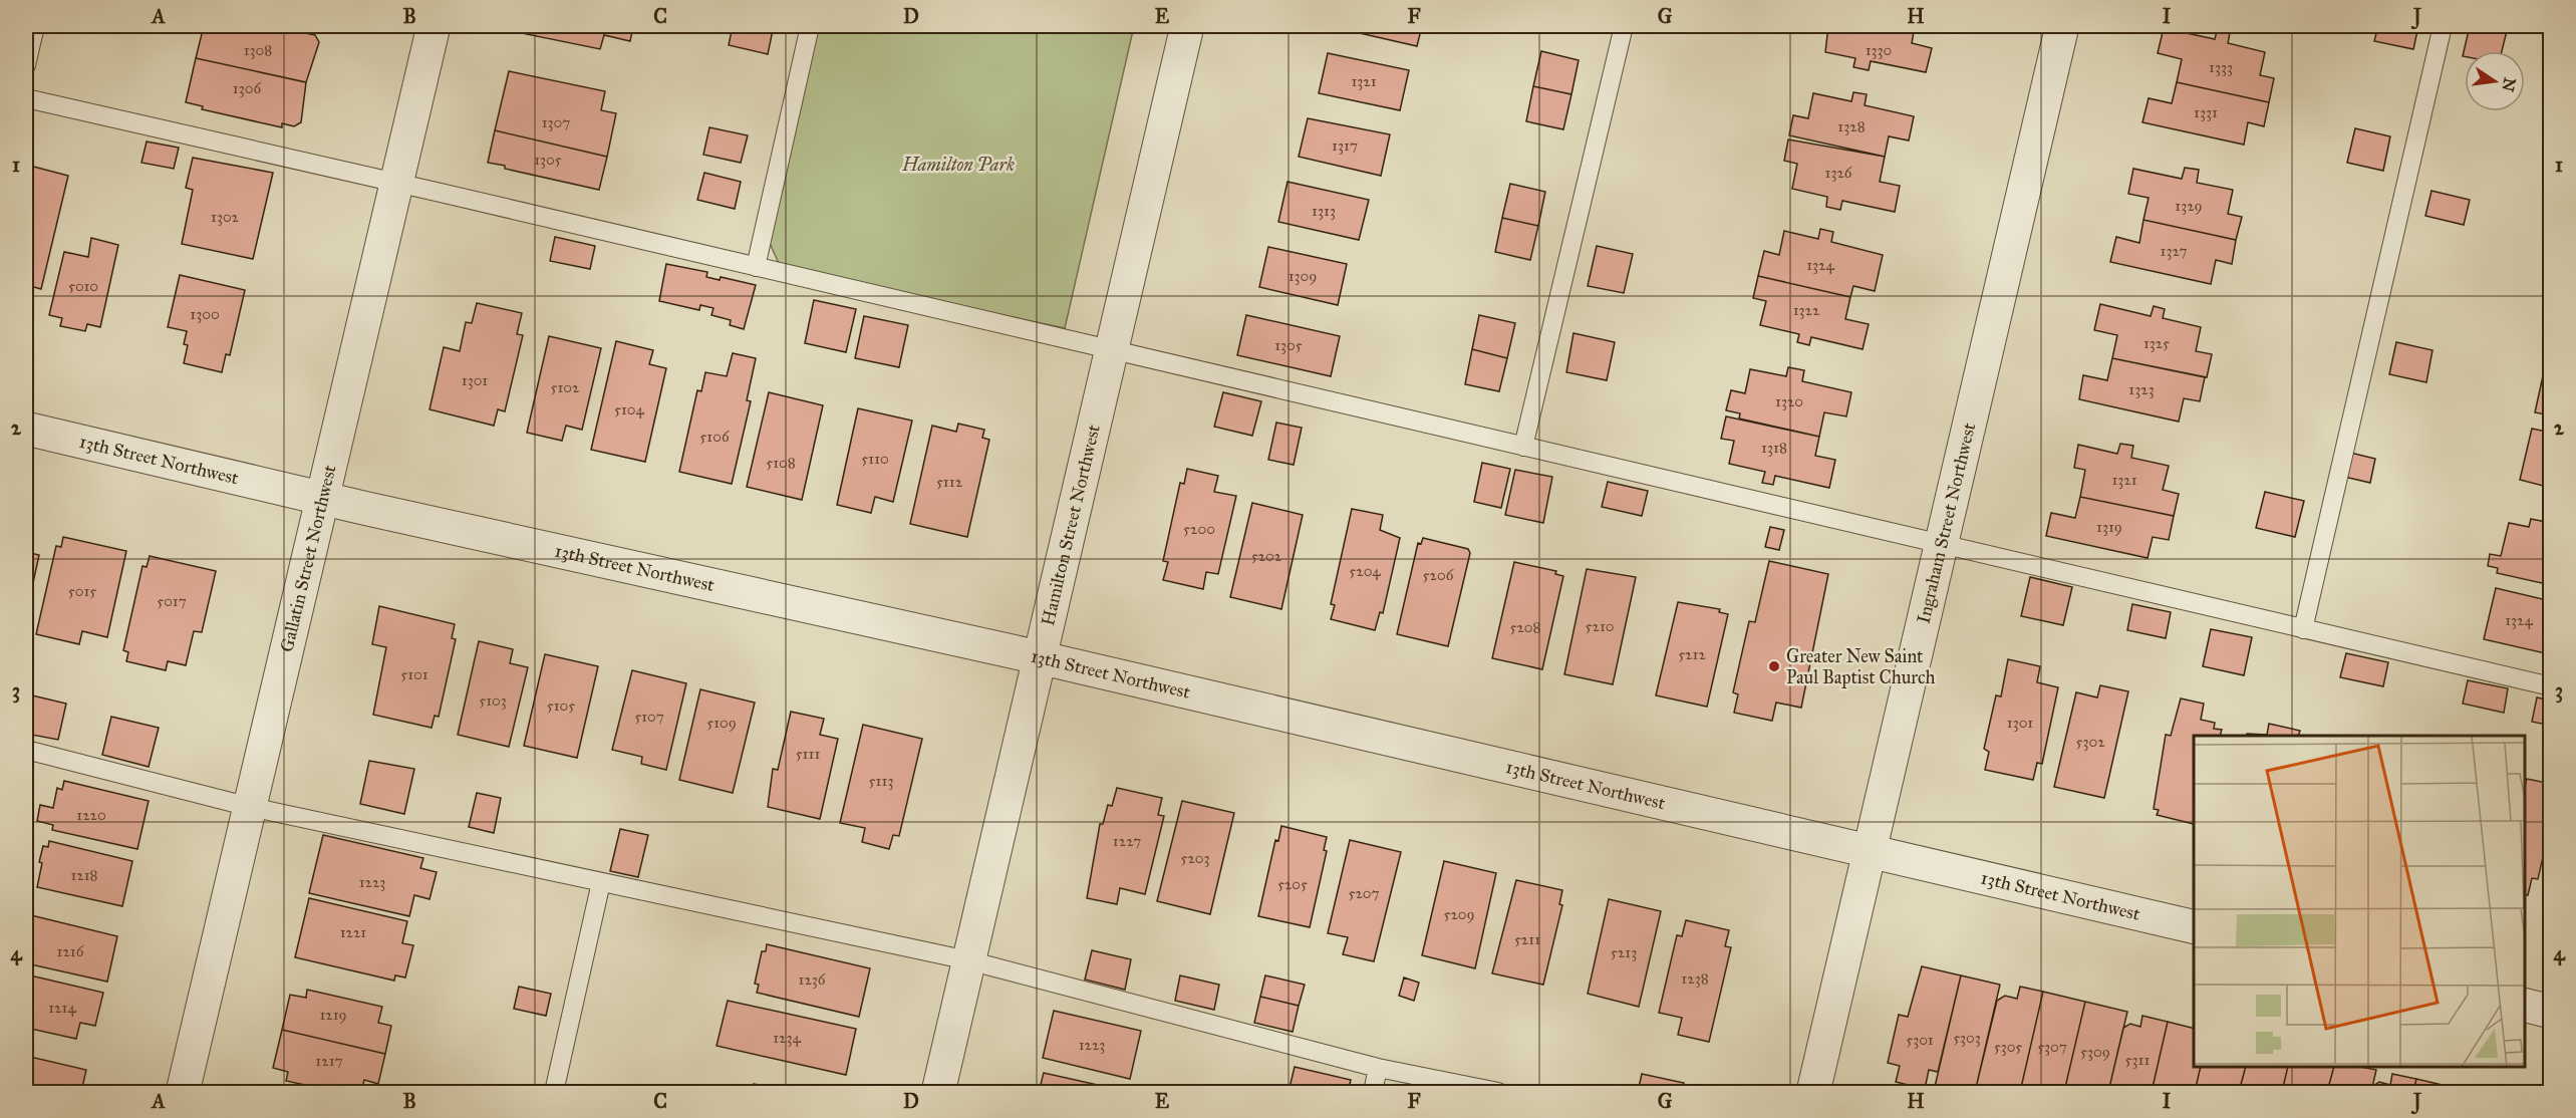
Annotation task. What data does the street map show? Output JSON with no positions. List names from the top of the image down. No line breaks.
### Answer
{"streets":{"street":["13th Street Northwest","Hamilton Street Northwest","Ingraham Street Northwest","Gallatin Street Northwest"]},"crossings":[["13th Street Northwest","Hamilton Street Northwest"],["13th Street Northwest","Ingraham Street Northwest"],["13th Street Northwest","Gallatin Street Northwest"]],"parks":["Hamilton Park"],"places":["Greater New Saint Paul Baptist Church"],"house_numbers":["1308","1330","1333","1321","1306","1331","1307","1328","1317","1305","1326","1329","1313","1302","1327","1324","1309","5010","1322","1300","1325","1305","1301","5102","1323","1320","5104","5106","1318","5110","5108","1321","5112","1319","5200","5202","5204","5206","5015","5017","1324","5210","5208","5212","5101","5103","5105","5107","5109","1301","5302","5111","5113","1220","1227","5203","1218","1223","5205","5207","5209","1221","5211","1216","5213","1238","1236","1214","1219","1234","5303","5301","1223","5305","5307","5309","5311","1217"],"north":"right","grid":{"columns":["A","B","C","D","E","F","G","H","I","J"],"rows":["1","2","3","4"]}}
